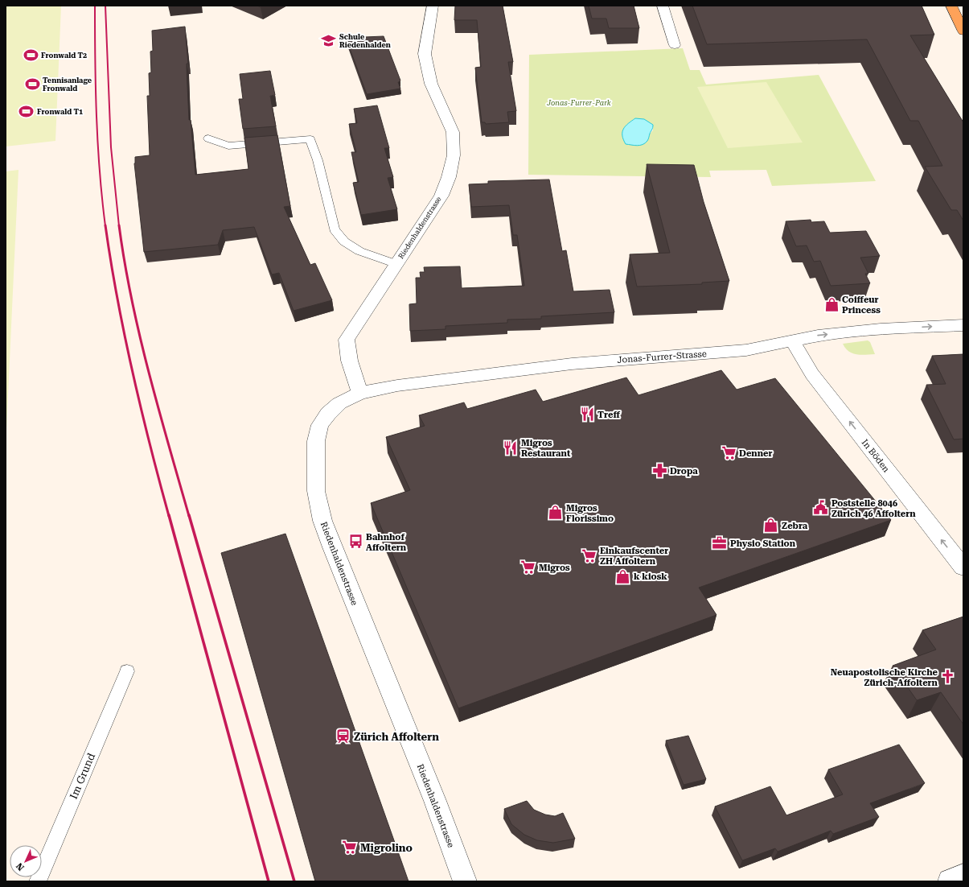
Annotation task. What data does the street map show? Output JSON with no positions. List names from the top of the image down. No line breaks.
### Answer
{"streets":{"street":["Riedenhaldenstrasse","Jonas-Furrer-Strasse","In Böden"],"lane":["Im Grund"]},"crossings":[["Riedenhaldenstrasse","Jonas-Furrer-Strasse"],["Jonas-Furrer-Strasse","In Böden"]],"one_way":["In Böden"],"parks":["Jonas-Furrer-Park"],"places":{"school or university":["Schule Riedenhalden"],"sports":["Fronwald T2","Tennisanlage Fronwald","Fronwald T1"],"shop":["Coiffeur Princess","Migros Florissimo","Zebra","k kiosk"],"restaurant":["Treff","Migros Restaurant"],"supermarket":["Denner","Einkaufscenter ZH Affoltern","Migros","Migrolino"],"pharmacy":["Dropa"],"public building":["Poststelle 8046 Zürich 46 Affoltern"],"bus stop":["Bahnhof Affoltern"],"office":["Physio Station"],"church":["Neuapostolische Kirche Zürich-Affoltern"],"station":["Zürich Affoltern"]},"north":"bottom left"}
